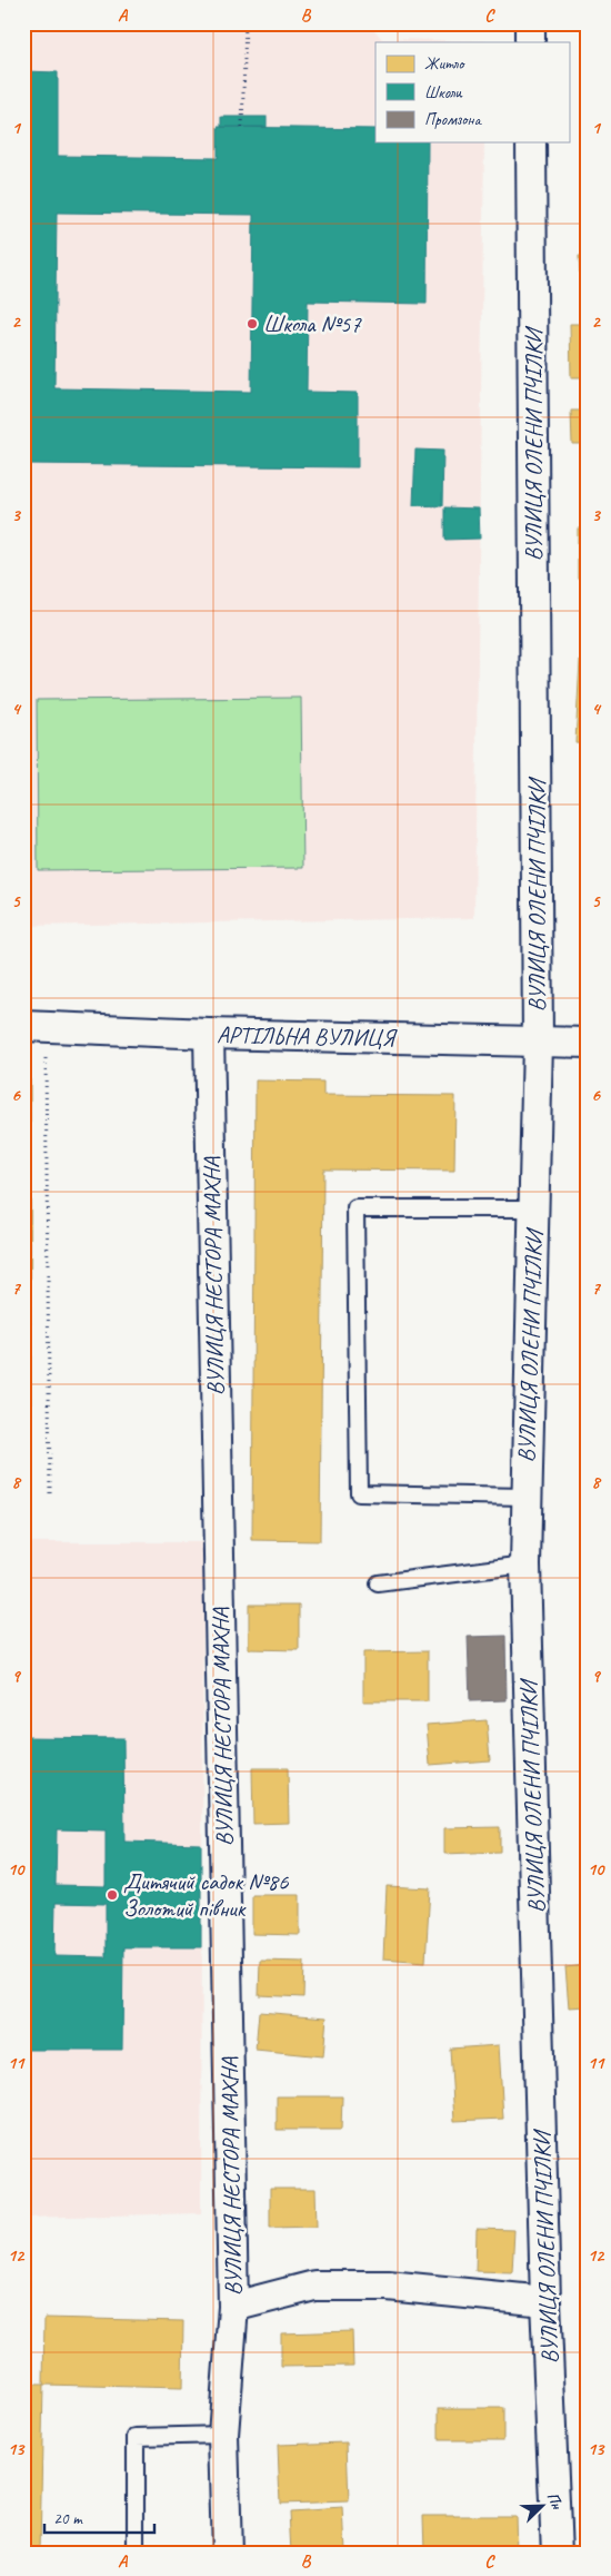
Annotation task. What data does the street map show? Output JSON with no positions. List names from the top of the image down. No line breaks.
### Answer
{"streets":{"street":["ВУЛИЦЯ ОЛЕНИ ПЧІЛКИ","АРТІЛЬНА ВУЛИЦЯ","ВУЛИЦЯ НЕСТОРА МАХНА"]},"crossings":[["ВУЛИЦЯ ОЛЕНИ ПЧІЛКИ","АРТІЛЬНА ВУЛИЦЯ"],["АРТІЛЬНА ВУЛИЦЯ","ВУЛИЦЯ НЕСТОРА МАХНА"]],"places":["Школа №57","Дитячий садок №86 Золотий півник"],"legend":["Житло","Школи","Промзона"],"scale_bar":"20 m","north":"top right","grid":{"columns":["A","B","C"],"rows":["1","2","3","4","5","6","7","8","9","10","11","12","13"]}}
